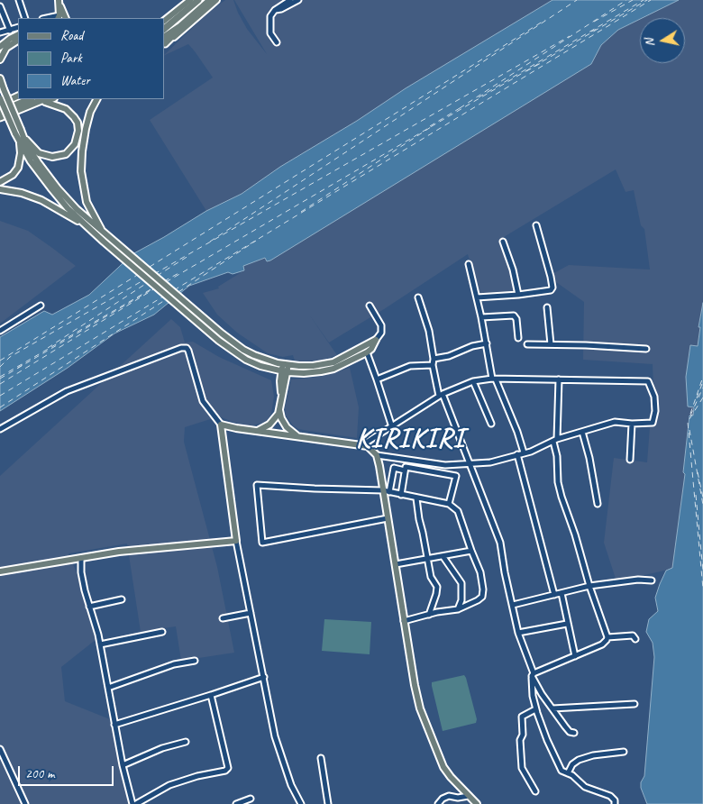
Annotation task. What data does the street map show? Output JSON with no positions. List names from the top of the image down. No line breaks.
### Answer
{"districts":["KIRIKIRI"],"legend":["Road","Park","Water"],"scale_bar":"200 m","north":"left"}
